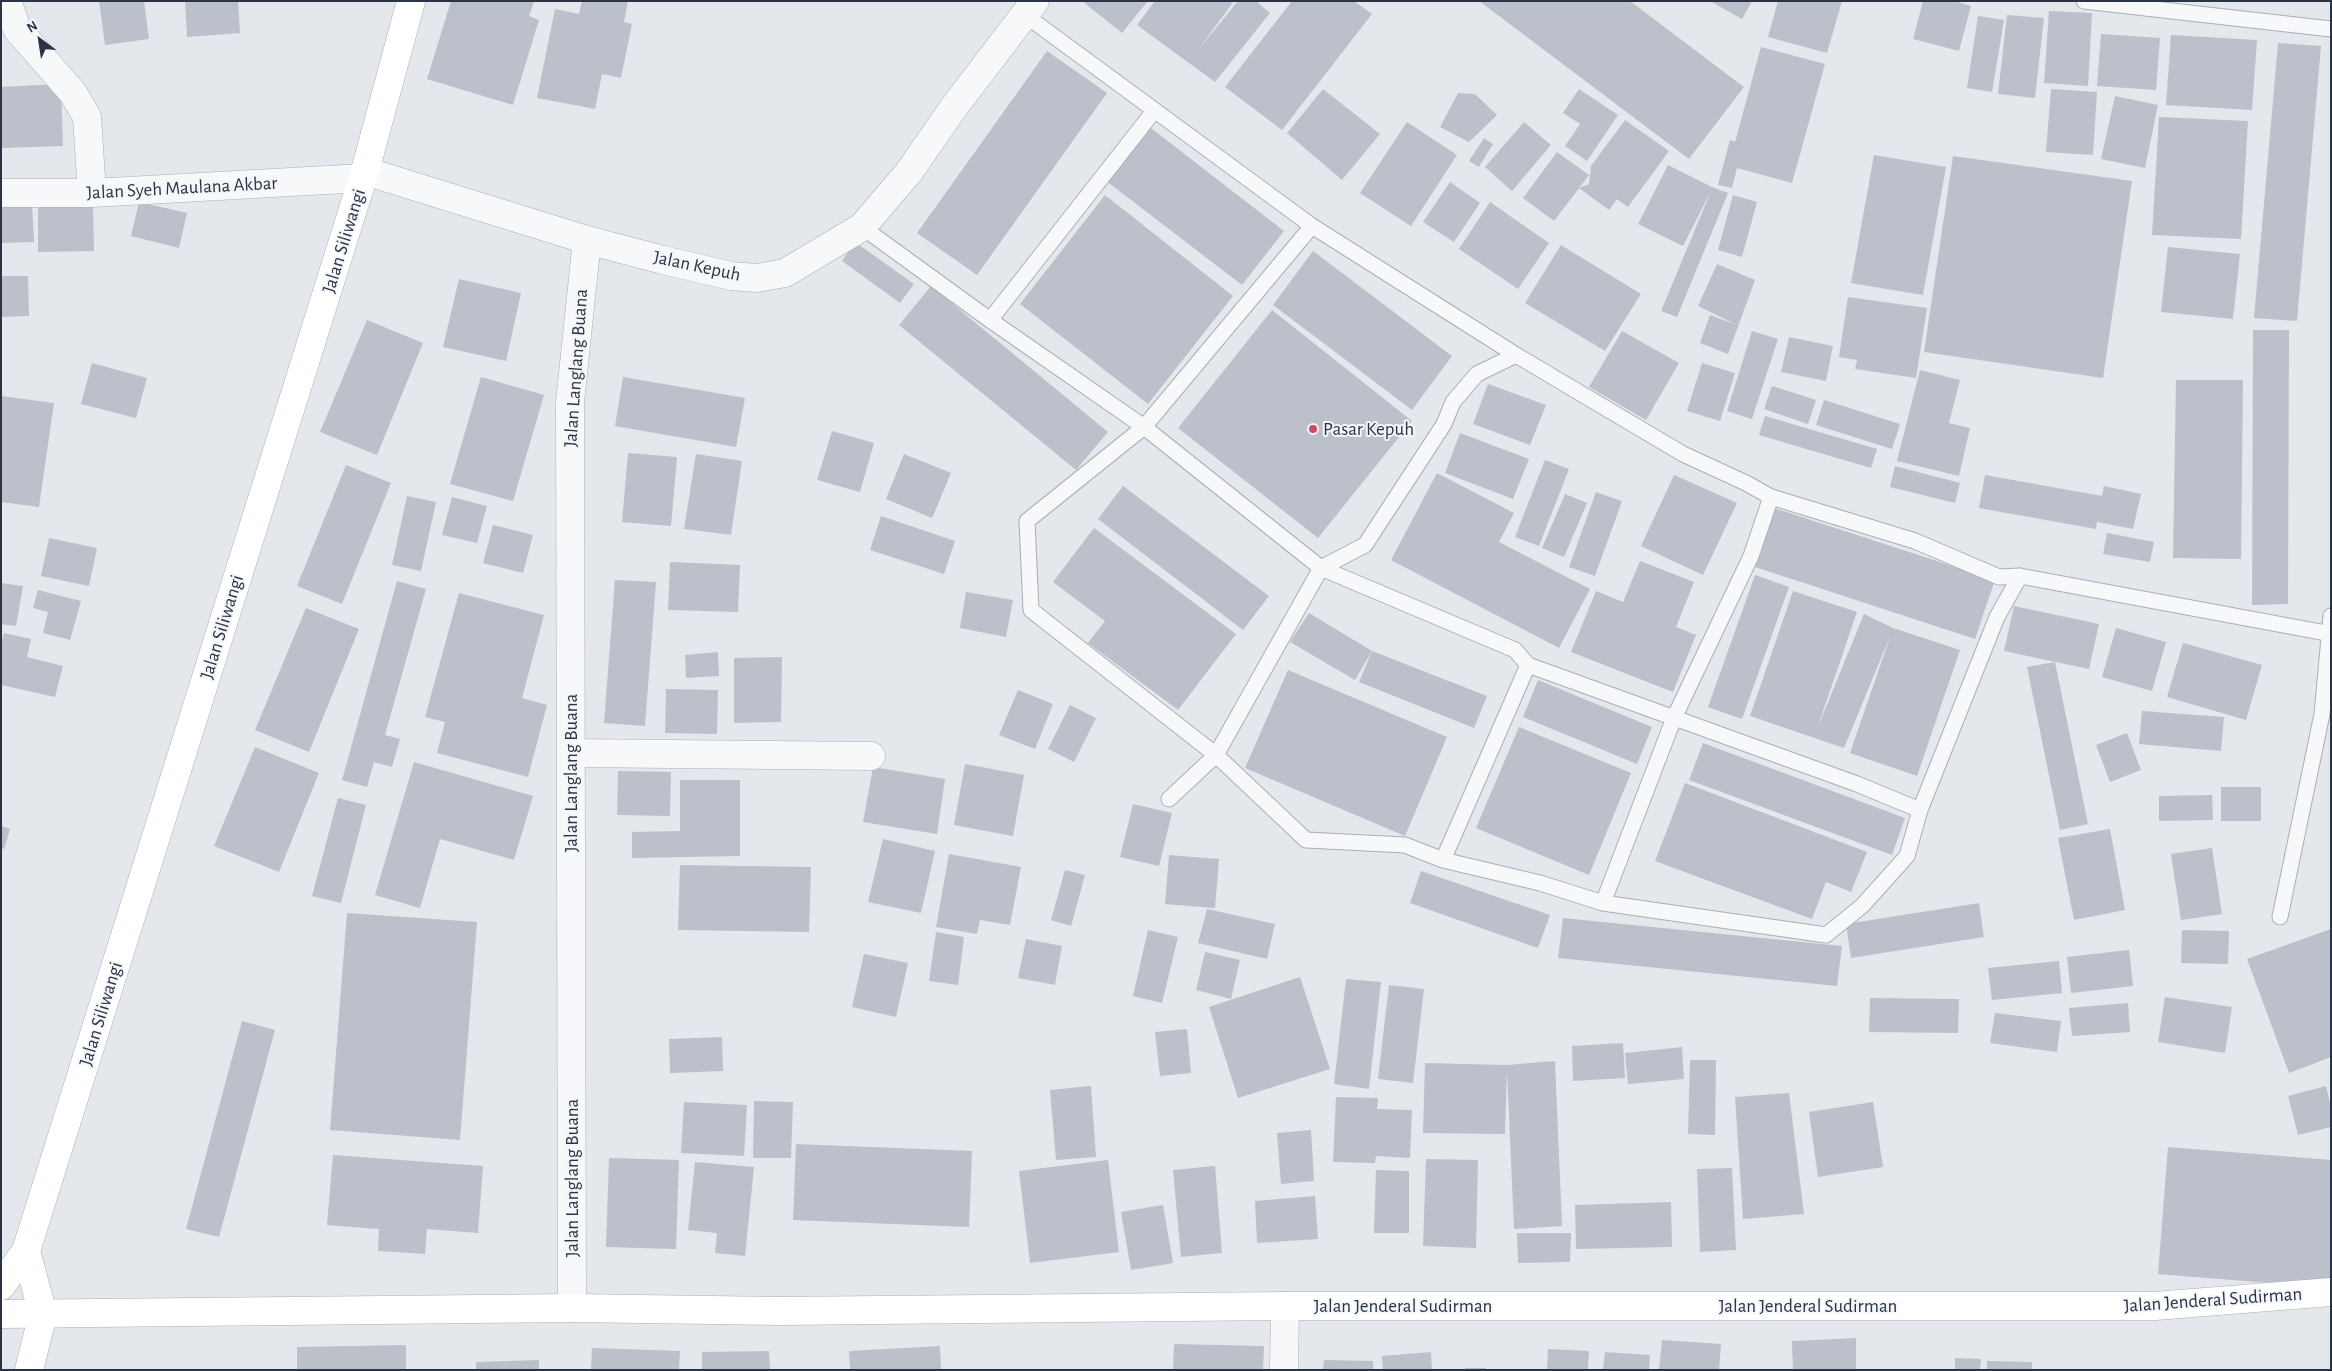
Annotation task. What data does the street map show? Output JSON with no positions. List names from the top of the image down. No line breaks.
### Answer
{"streets":{"main road":["Jalan Siliwangi","Jalan Jenderal Sudirman"],"street":["Jalan Syeh Maulana Akbar","Jalan Kepuh","Jalan Langlang Buana"]},"crossings":[["Jalan Syeh Maulana Akbar","Jalan Siliwangi"],["Jalan Syeh Maulana Akbar","Jalan Kepuh"],["Jalan Siliwangi","Jalan Kepuh"],["Jalan Kepuh","Jalan Langlang Buana"],["Jalan Langlang Buana","Jalan Jenderal Sudirman"]],"places":["Pasar Kepuh"],"north":"top left"}
